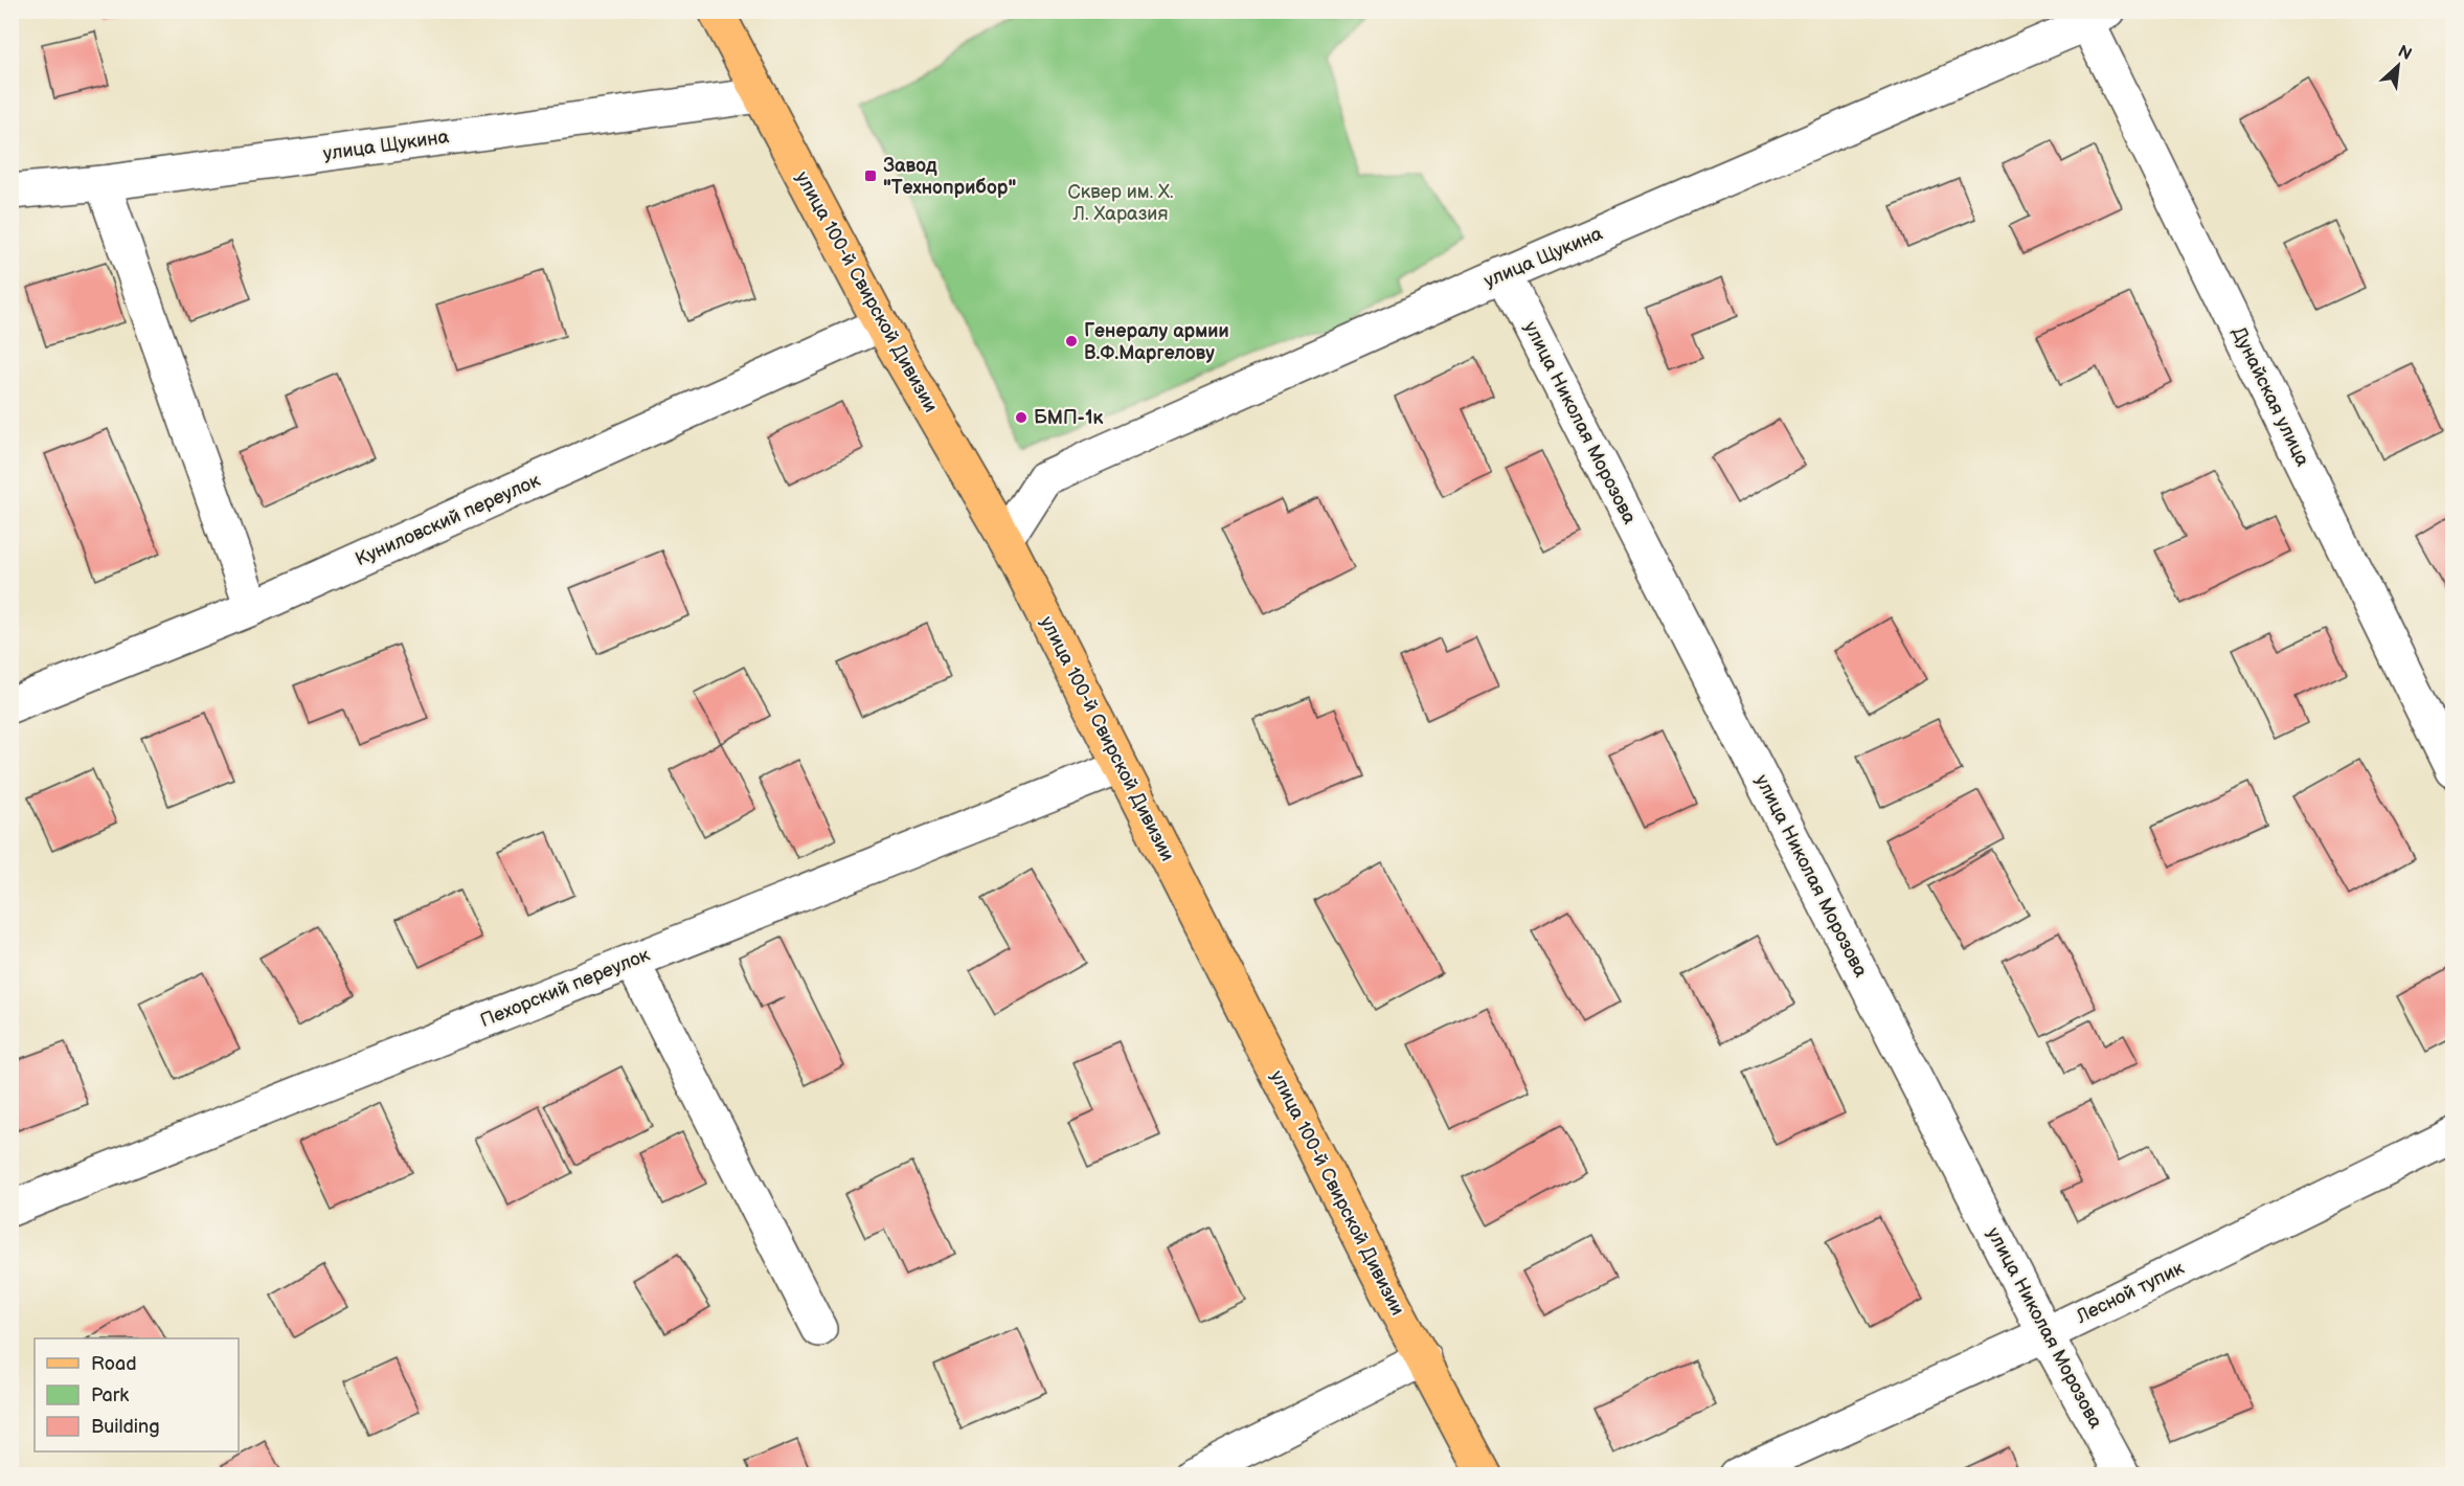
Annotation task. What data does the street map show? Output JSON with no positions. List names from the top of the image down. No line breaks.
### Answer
{"streets":{"main road":["улица 100-й Свирской Дивизии"],"street":["улица Щукина","Дунайская улица","улица Николая Морозова","Куниловский переулок","Пехорский переулок","Лесной тупик"]},"crossings":[["улица Щукина","улица 100-й Свирской Дивизии"],["улица Щукина","Дунайская улица"],["улица Щукина","улица Николая Морозова"],["улица 100-й Свирской Дивизии","Куниловский переулок"],["улица 100-й Свирской Дивизии","Пехорский переулок"],["улица Николая Морозова","Лесной тупик"]],"parks":["Сквер им. Х. Л. Харазия"],"places":{"transit":["Завод \"Техноприбор\""],"other":["Генералу армии В.Ф.Маргелову","БМП-1к"]},"legend":["Road","Park","Building"],"north":"top right"}
